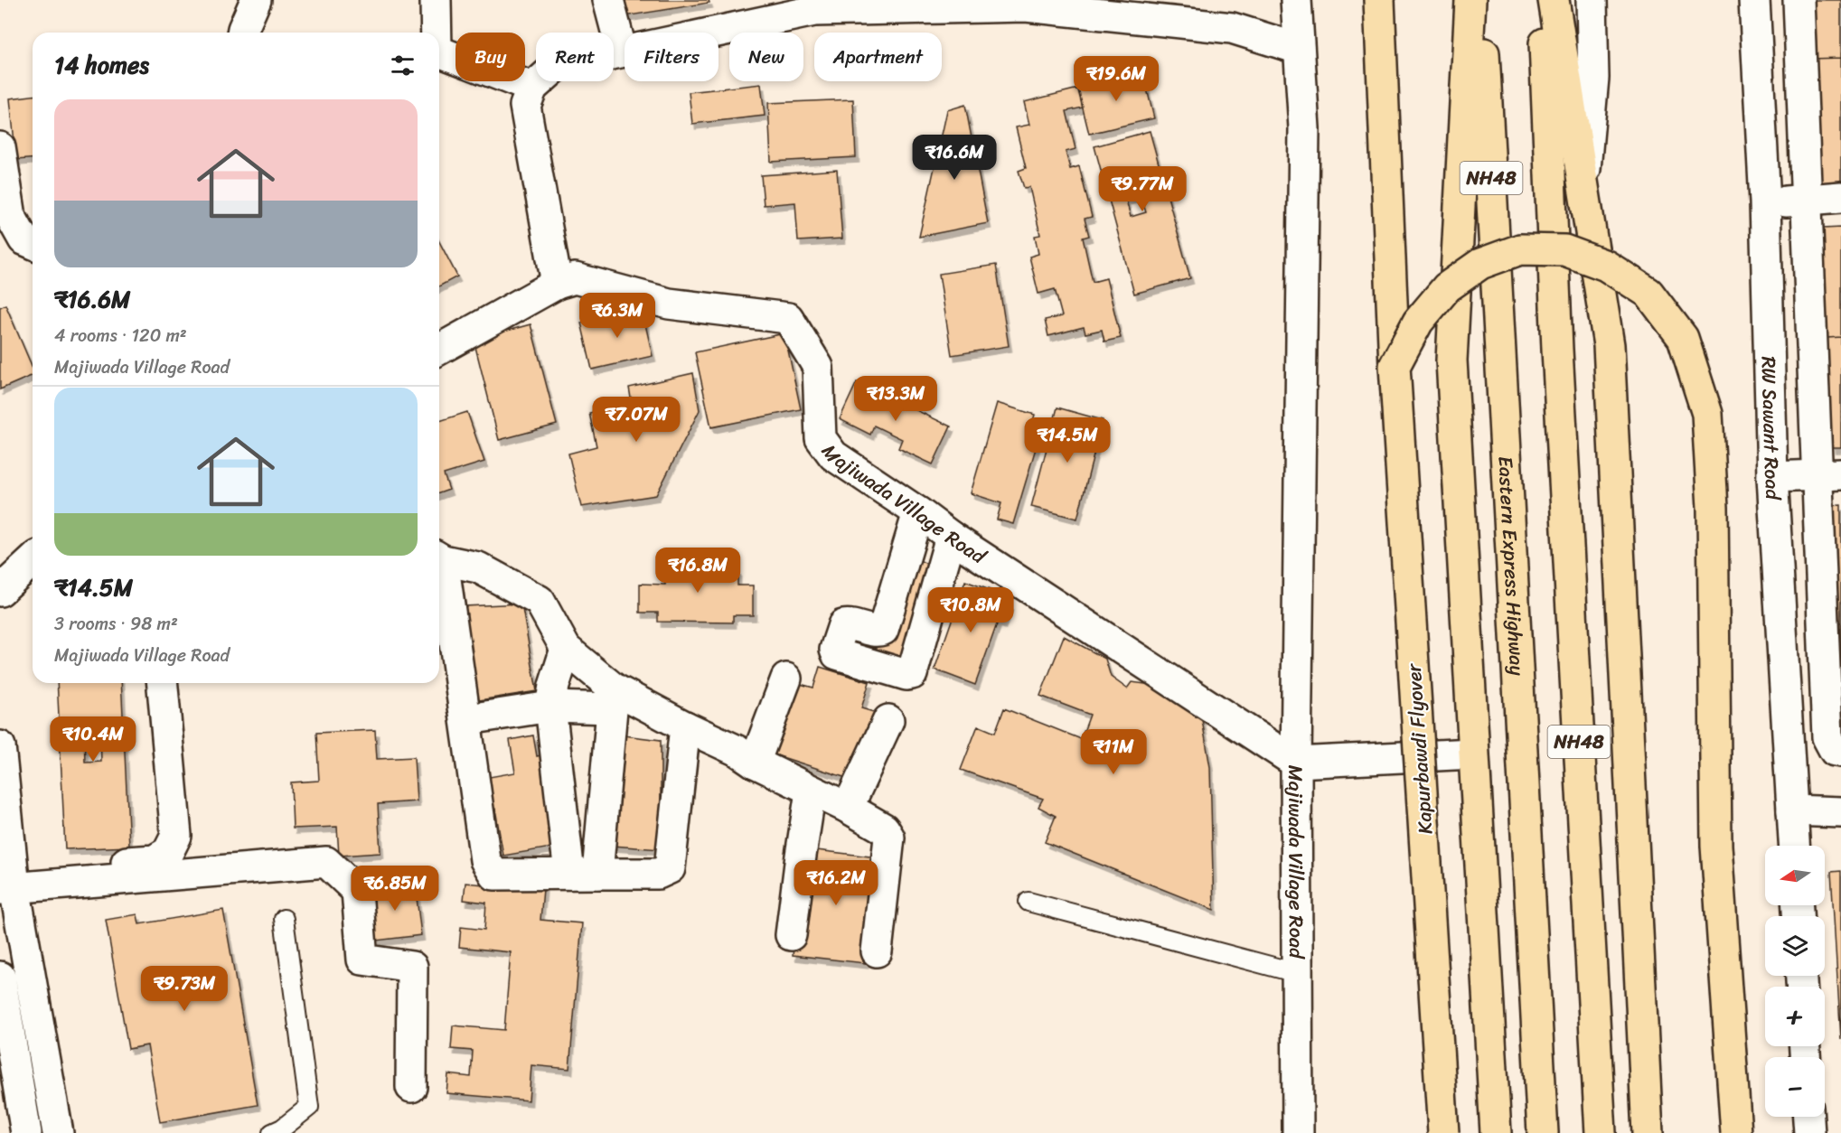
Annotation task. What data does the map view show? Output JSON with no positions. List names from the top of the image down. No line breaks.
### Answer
{"streets":{"highway":["NH48","Eastern Express Highway","Kapurbawdi Flyover"],"street":["RW Sawant Road","Majiwada Village Road"]},"north":"left","page":{"chip":["Buy","Rent","Filters","New","Apartment"],"heading":"14 homes","price":["₹19.6M","₹16.6M","₹9.77M","₹6.3M","₹13.3M","₹7.07M","₹14.5M","₹16.8M","₹10.8M","₹10.4M","₹11M","₹16.2M","₹6.85M","₹9.73M"],"list":[{"name":"₹16.6M","note":"4 rooms · 120 m² · Majiwada Village Road"},{"name":"₹14.5M","note":"3 rooms · 98 m² · Majiwada Village Road"}],"map_buttons":["+","−"]}}
